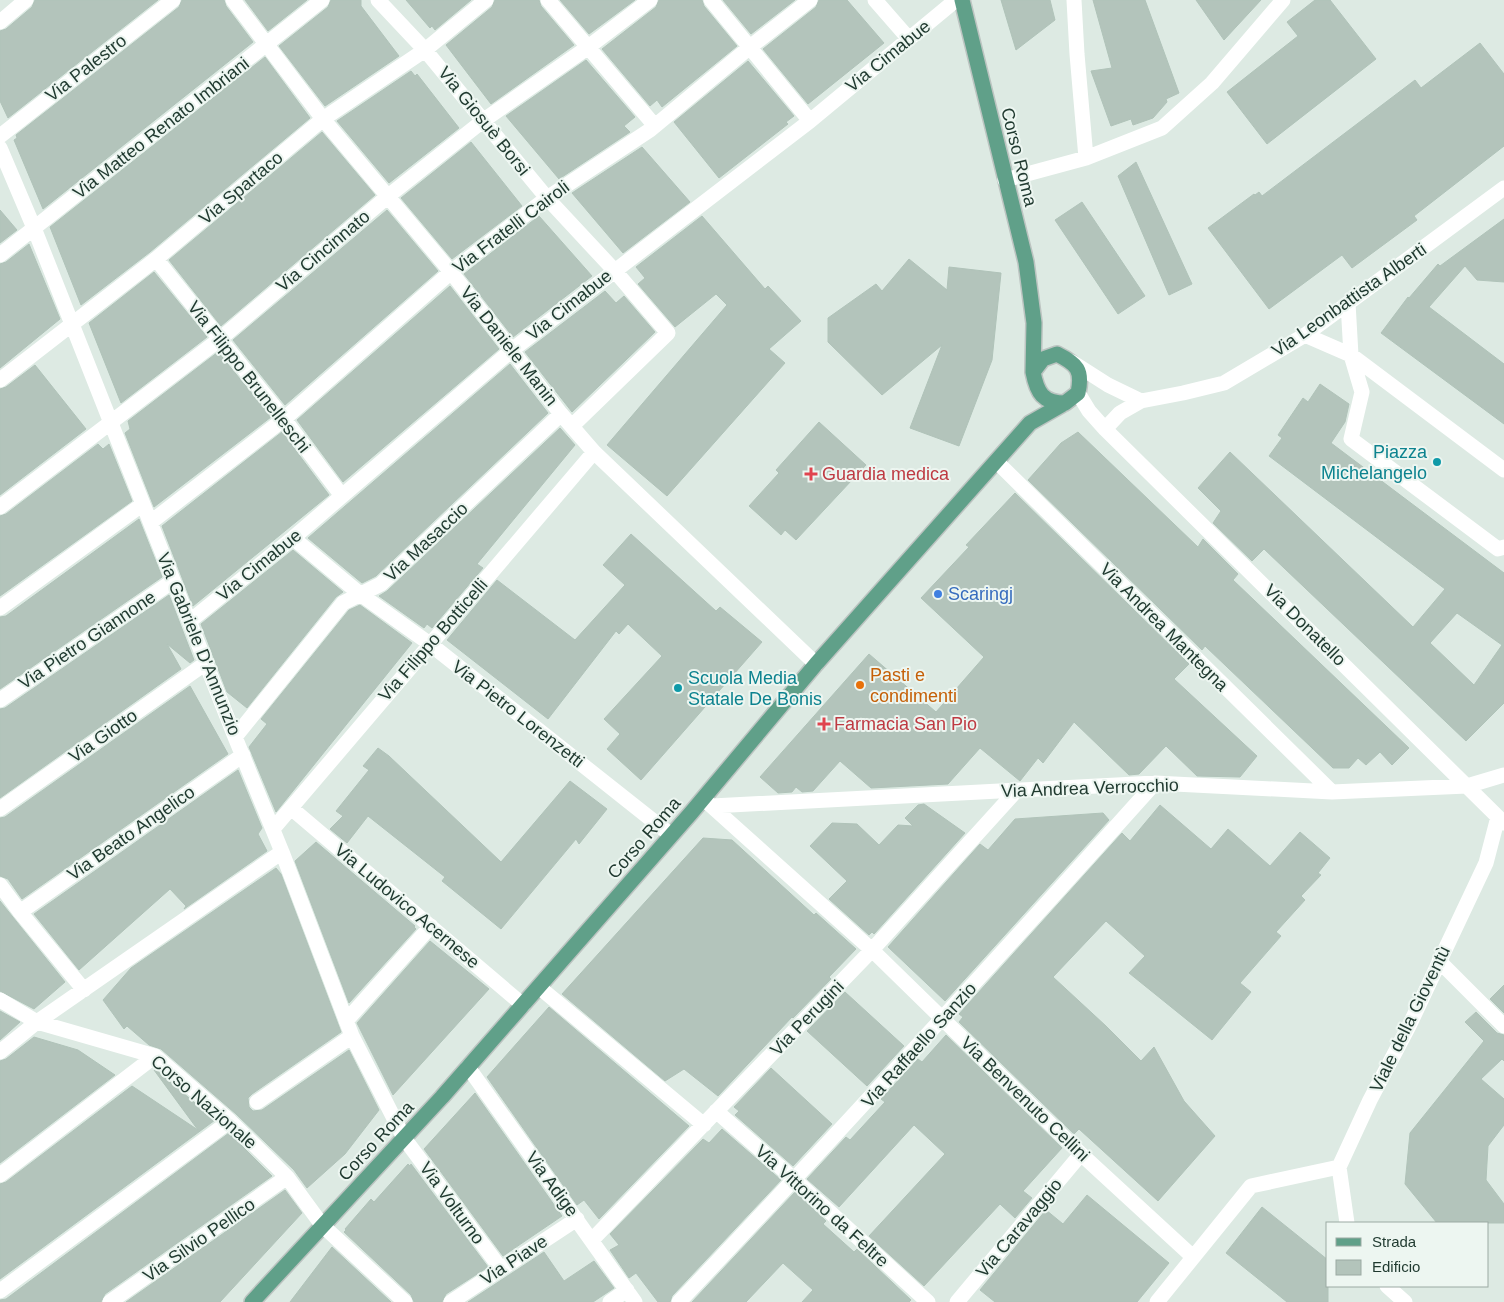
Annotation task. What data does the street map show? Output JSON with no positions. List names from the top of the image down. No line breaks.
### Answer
{"streets":{"main road":["Corso Roma"],"street":["Via Cimabue","Via Palestro","Via Giosuè Borsi","Via Matteo Renato Imbriani","Via Spartaco","Via Fratelli Cairoli","Via Cincinnato","Via Leonbattista Alberti","Via Daniele Manin","Via Filippo Brunelleschi","Via Masaccio","Via Donatello","Via Andrea Mantegna","Via Pietro Giannone","Via Filippo Botticelli","Via Gabriele D'Annunzio","Via Pietro Lorenzetti","Via Giotto","Via Andrea Verrocchio","Via Beato Angelico","Via Ludovico Acernese","Via Perugini","Viale della Gioventù","Via Raffaello Sanzio","Via Benvenuto Cellini","Corso Nazionale","Via Adige","Via Volturno","Via Vittorino da Feltre","Via Caravaggio","Via Silvio Pellico","Via Piave"]},"crossings":[["Via Cimabue","Via Giosuè Borsi"],["Via Cimabue","Via Daniele Manin"],["Via Cimabue","Via Filippo Brunelleschi"],["Via Cimabue","Via Gabriele D'Annunzio"],["Via Cimabue","Via Pietro Lorenzetti"],["Via Giosuè Borsi","Via Spartaco"],["Via Giosuè Borsi","Via Fratelli Cairoli"],["Via Giosuè Borsi","Via Cincinnato"],["Via Giosuè Borsi","Via Daniele Manin"],["Via Matteo Renato Imbriani","Via Daniele Manin"],["Via Matteo Renato Imbriani","Via Gabriele D'Annunzio"],["Corso Roma","Via Daniele Manin"],["Corso Roma","Via Andrea Mantegna"],["Corso Roma","Via Gabriele D'Annunzio"],["Corso Roma","Via Pietro Lorenzetti"],["Corso Roma","Via Andrea Verrocchio"],["Corso Roma","Via Ludovico Acernese"],["Corso Roma","Via Benvenuto Cellini"],["Corso Roma","Via Adige"],["Corso Roma","Via Volturno"],["Via Spartaco","Via Daniele Manin"],["Via Spartaco","Via Filippo Brunelleschi"],["Via Spartaco","Via Gabriele D'Annunzio"],["Via Fratelli Cairoli","Via Daniele Manin"],["Via Fratelli Cairoli","Via Filippo Brunelleschi"],["Via Fratelli Cairoli","Via Gabriele D'Annunzio"],["Via Cincinnato","Via Daniele Manin"],["Via Cincinnato","Via Filippo Brunelleschi"],["Via Cincinnato","Via Gabriele D'Annunzio"],["Via Leonbattista Alberti","Via Donatello"],["Via Daniele Manin","Via Masaccio"],["Via Daniele Manin","Via Filippo Botticelli"],["Via Masaccio","Via Gabriele D'Annunzio"],["Via Masaccio","Via Pietro Lorenzetti"],["Via Donatello","Via Andrea Verrocchio"],["Via Donatello","Viale della Gioventù"],["Via Andrea Mantegna","Via Andrea Verrocchio"],["Via Pietro Giannone","Via Gabriele D'Annunzio"],["Via Filippo Botticelli","Via Gabriele D'Annunzio"],["Via Filippo Botticelli","Via Pietro Lorenzetti"],["Via Filippo Botticelli","Via Ludovico Acernese"],["Via Gabriele D'Annunzio","Via Giotto"],["Via Gabriele D'Annunzio","Via Beato Angelico"],["Via Gabriele D'Annunzio","Via Volturno"],["Via Andrea Verrocchio","Via Perugini"],["Via Andrea Verrocchio","Via Raffaello Sanzio"],["Via Andrea Verrocchio","Via Benvenuto Cellini"],["Via Perugini","Via Benvenuto Cellini"],["Via Perugini","Via Adige"],["Via Perugini","Via Vittorino da Feltre"],["Via Raffaello Sanzio","Via Benvenuto Cellini"],["Via Raffaello Sanzio","Via Vittorino da Feltre"],["Via Benvenuto Cellini","Via Caravaggio"],["Corso Nazionale","Via Silvio Pellico"],["Via Adige","Via Piave"],["Via Volturno","Via Piave"]],"places":{"other":["Piazza Michelangelo","Scaringj","Pasti e condimenti","Scuola Media Statale De Bonis"],"health":["Guardia medica","Farmacia San Pio"]},"legend":["Strada","Edificio"]}
